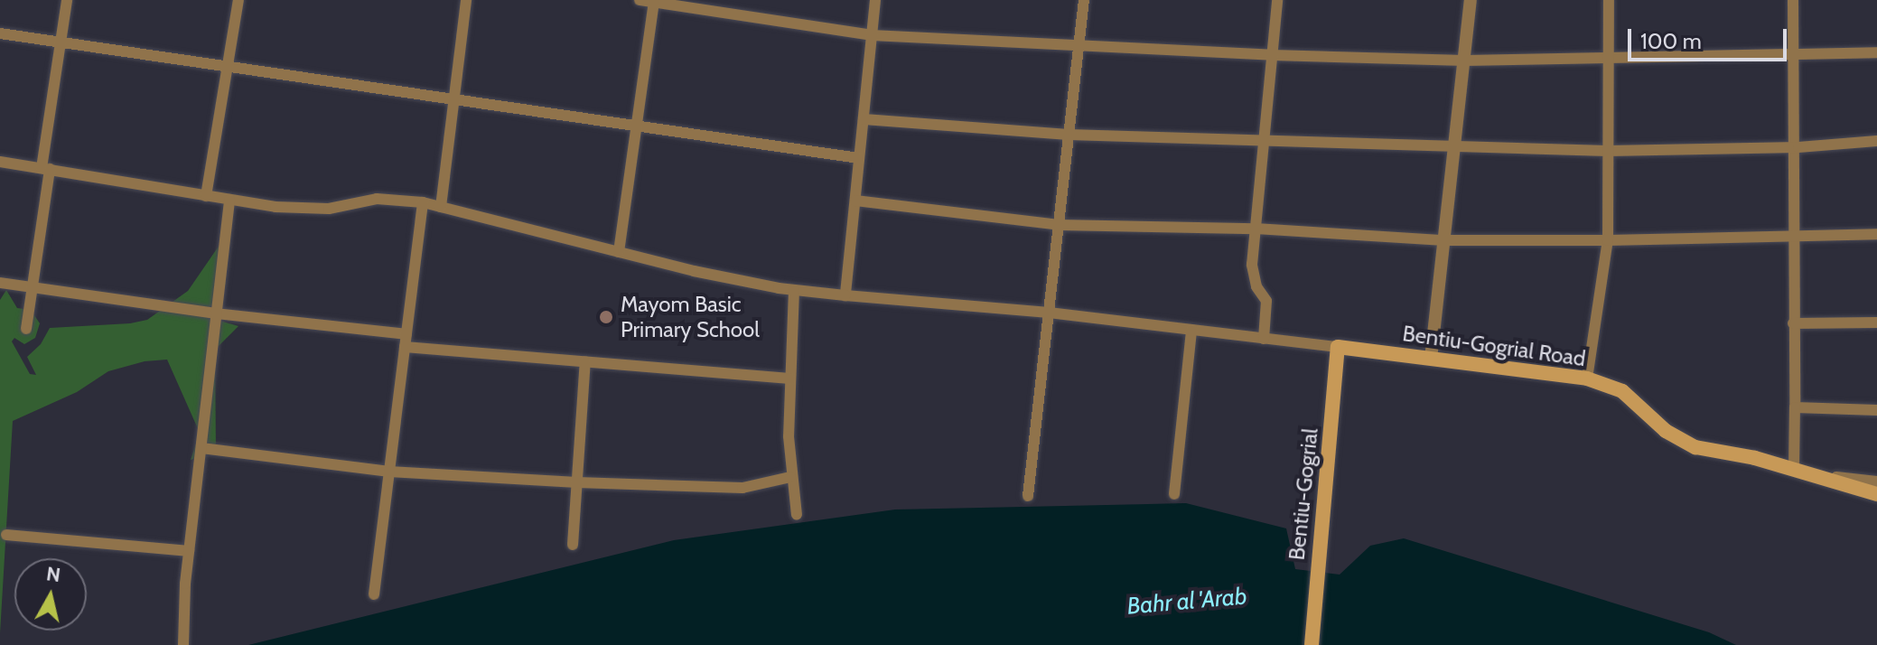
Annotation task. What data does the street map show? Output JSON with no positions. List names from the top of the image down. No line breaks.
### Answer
{"streets":{"main road":["Bentiu-Gogrial Road","Bentiu-Gogrial"]},"crossings":[["Bentiu-Gogrial Road","Bentiu-Gogrial"]],"water":["Bahr al 'Arab"],"places":["Mayom Basic Primary School"],"scale_bar":"100 m","north":"top"}
